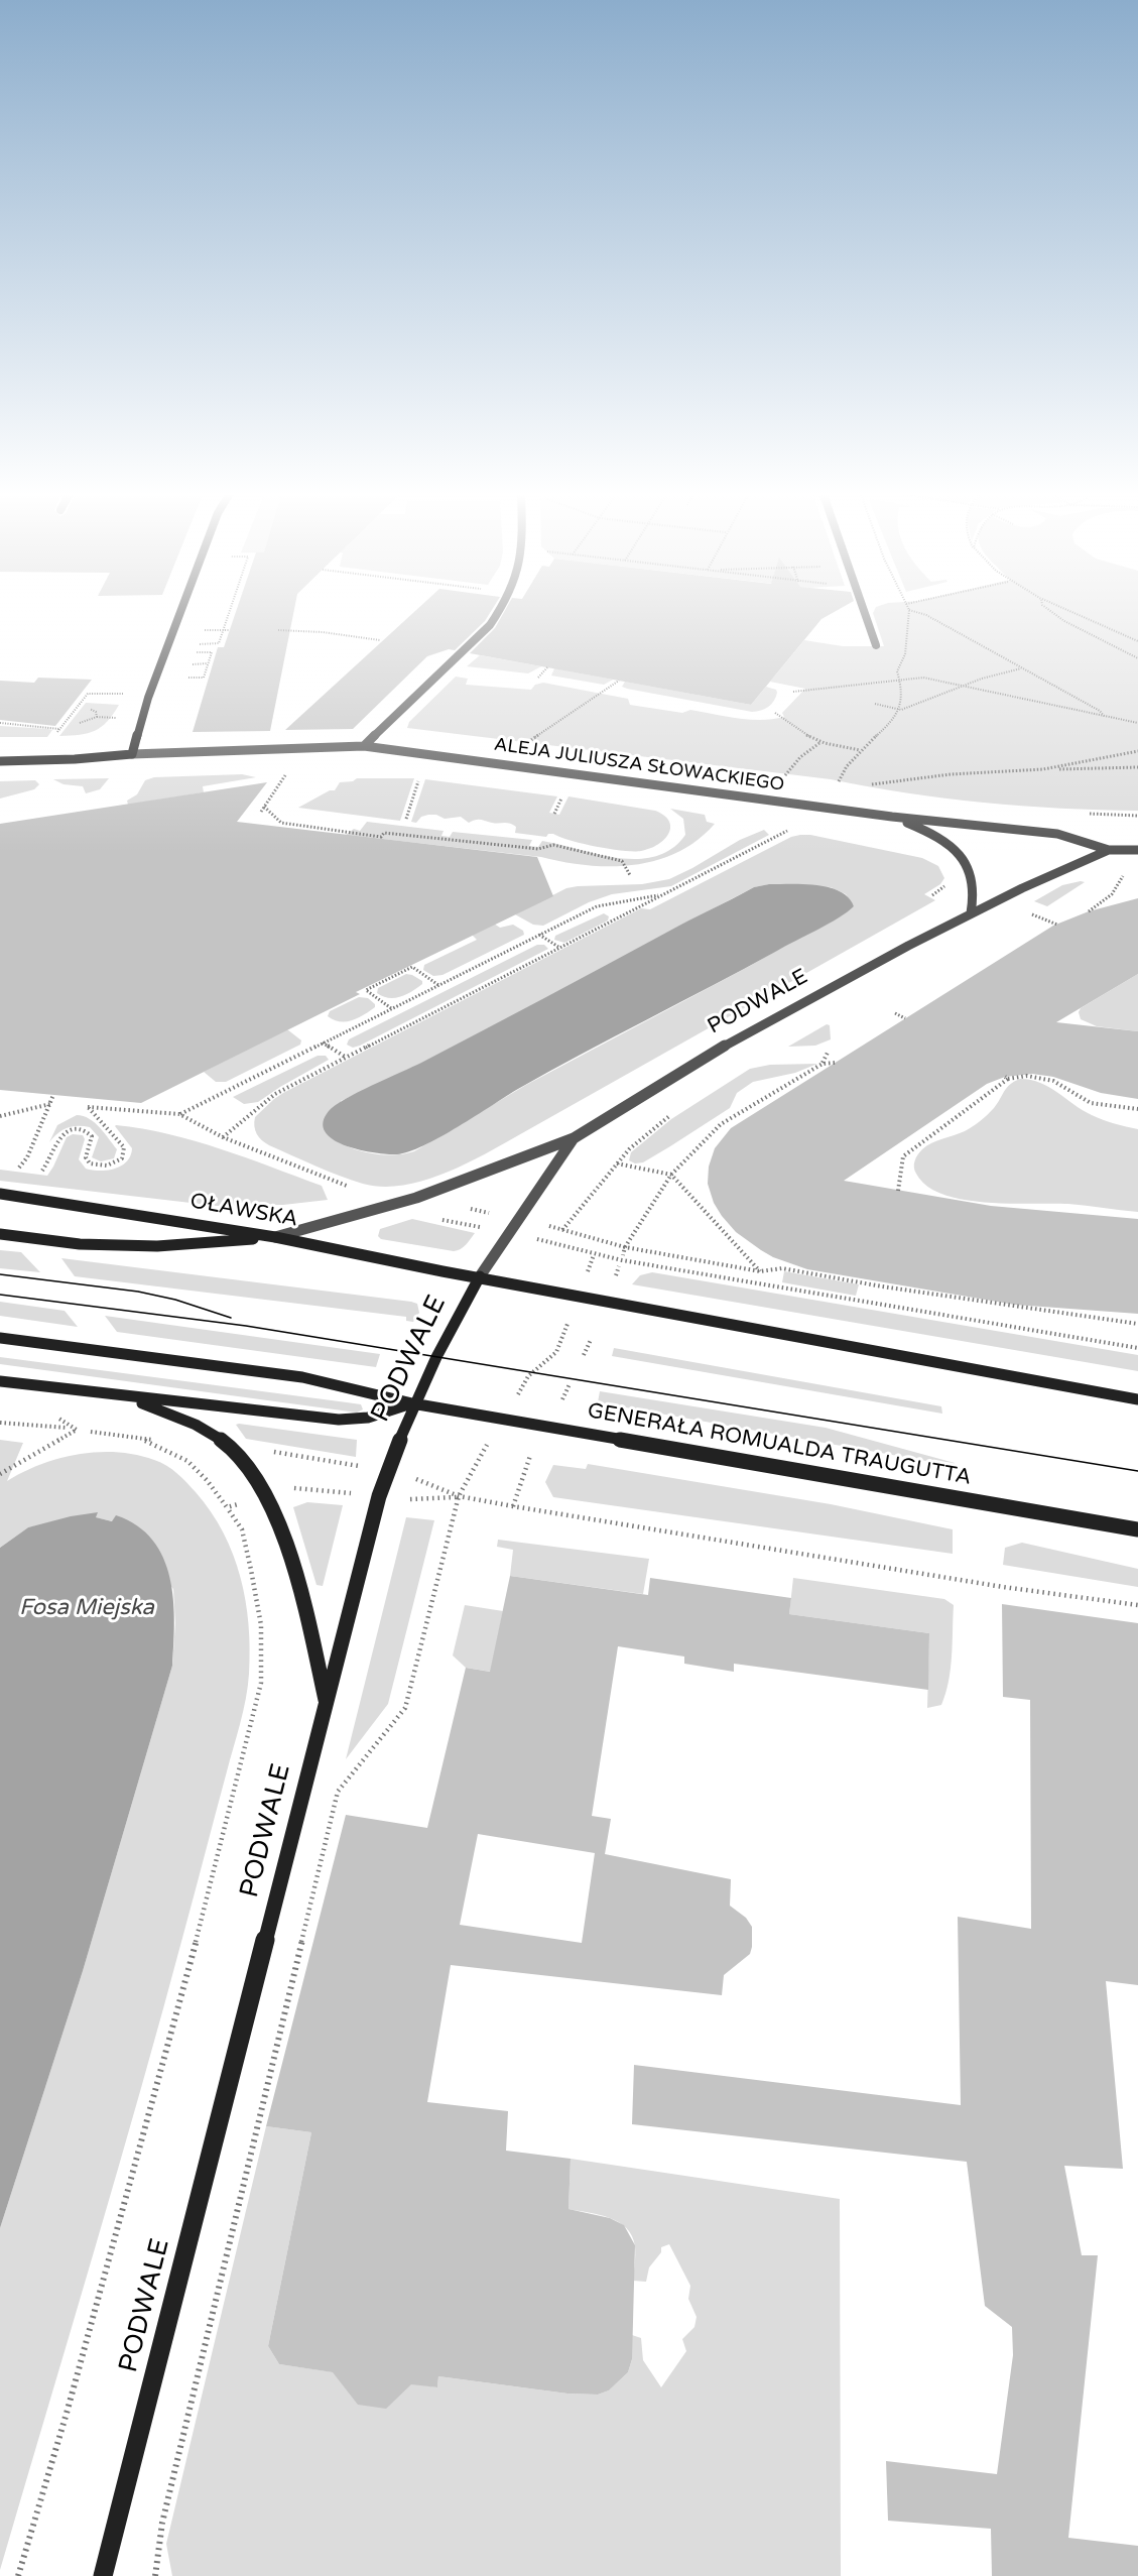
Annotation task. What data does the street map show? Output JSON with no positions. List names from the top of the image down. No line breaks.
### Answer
{"streets":{"main road":["PODWALE","OŁAWSKA","GENERAŁA ROMUALDA TRAUGUTTA"],"street":["ALEJA JULIUSZA SŁOWACKIEGO"]},"crossings":[["ALEJA JULIUSZA SŁOWACKIEGO","PODWALE"],["PODWALE","OŁAWSKA"],["PODWALE","GENERAŁA ROMUALDA TRAUGUTTA"]],"water":["Fosa Miejska"]}
